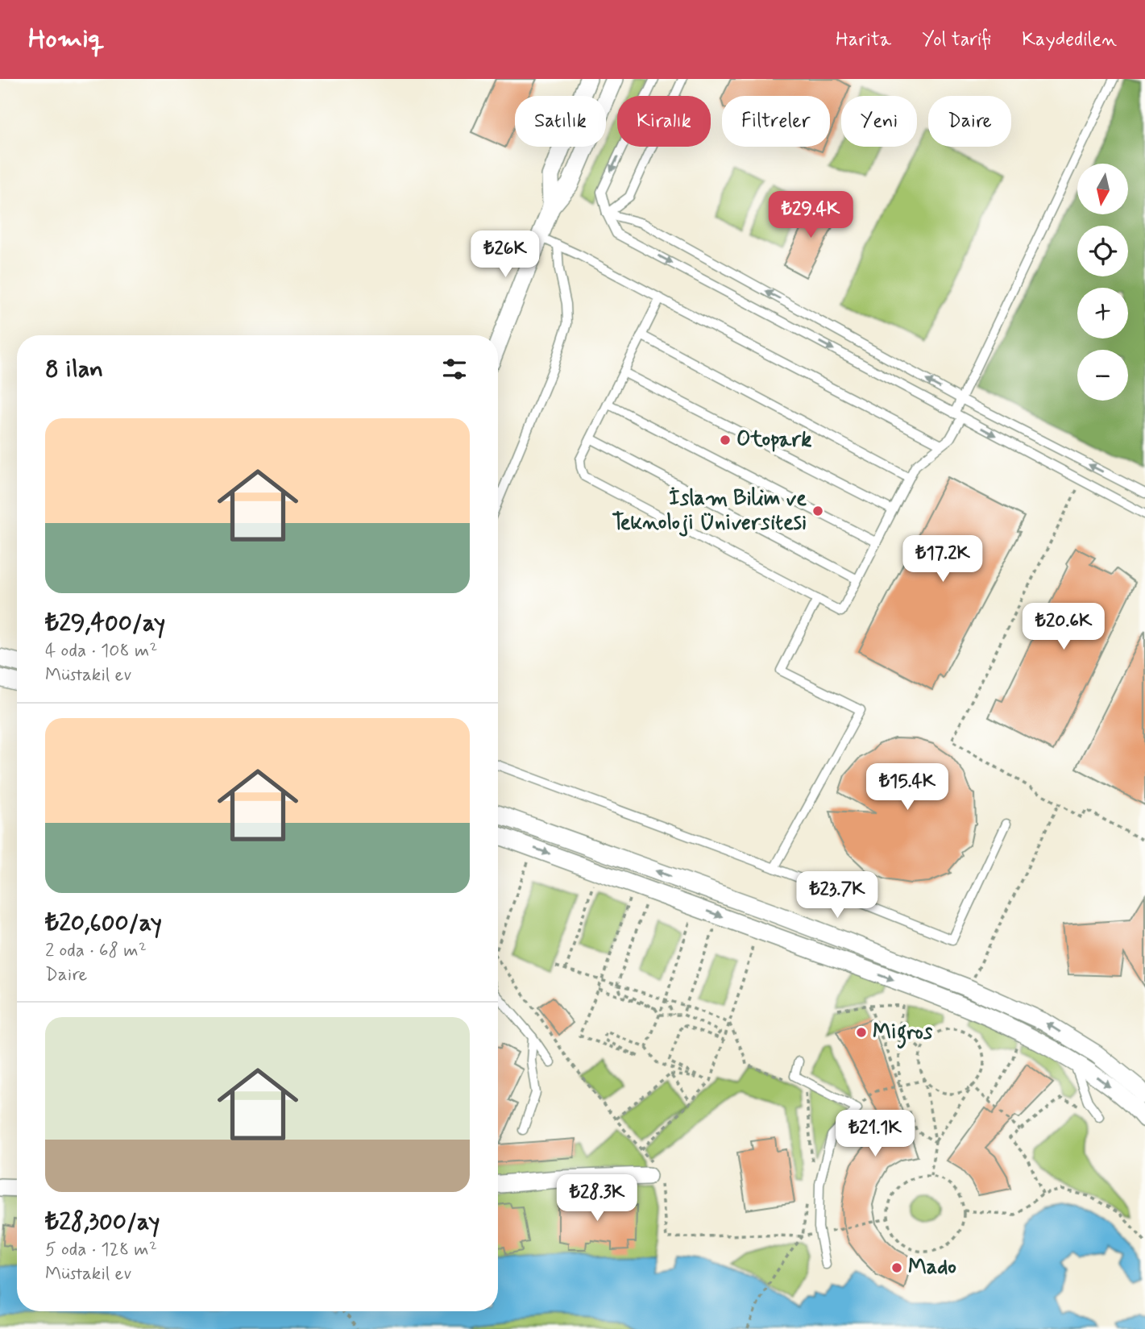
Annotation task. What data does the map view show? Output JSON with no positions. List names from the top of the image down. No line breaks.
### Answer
{"places":["Otopark","İslam Bilim ve Teknoloji Üniversitesi","Migros","Mado"],"north":"bottom","page":{"header":"Homiq","nav":["Harita","Yol tarifi","Kaydedilen"],"chip":["Satılık","Kiralık","Filtreler","Yeni","Daire"],"map_buttons":["+","−"],"price":["₺29.4K","₺26K","₺17.2K","₺20.6K","₺15.4K","₺23.7K","₺21.1K","₺28.3K"],"heading":"8 ilan","list":[{"name":"₺29,400/ay","note":"4 oda · 108 m² · Müstakil ev"},{"name":"₺20,600/ay","note":"2 oda · 68 m² · Daire"},{"name":"₺28,300/ay","note":"5 oda · 128 m² · Müstakil ev"}]}}
